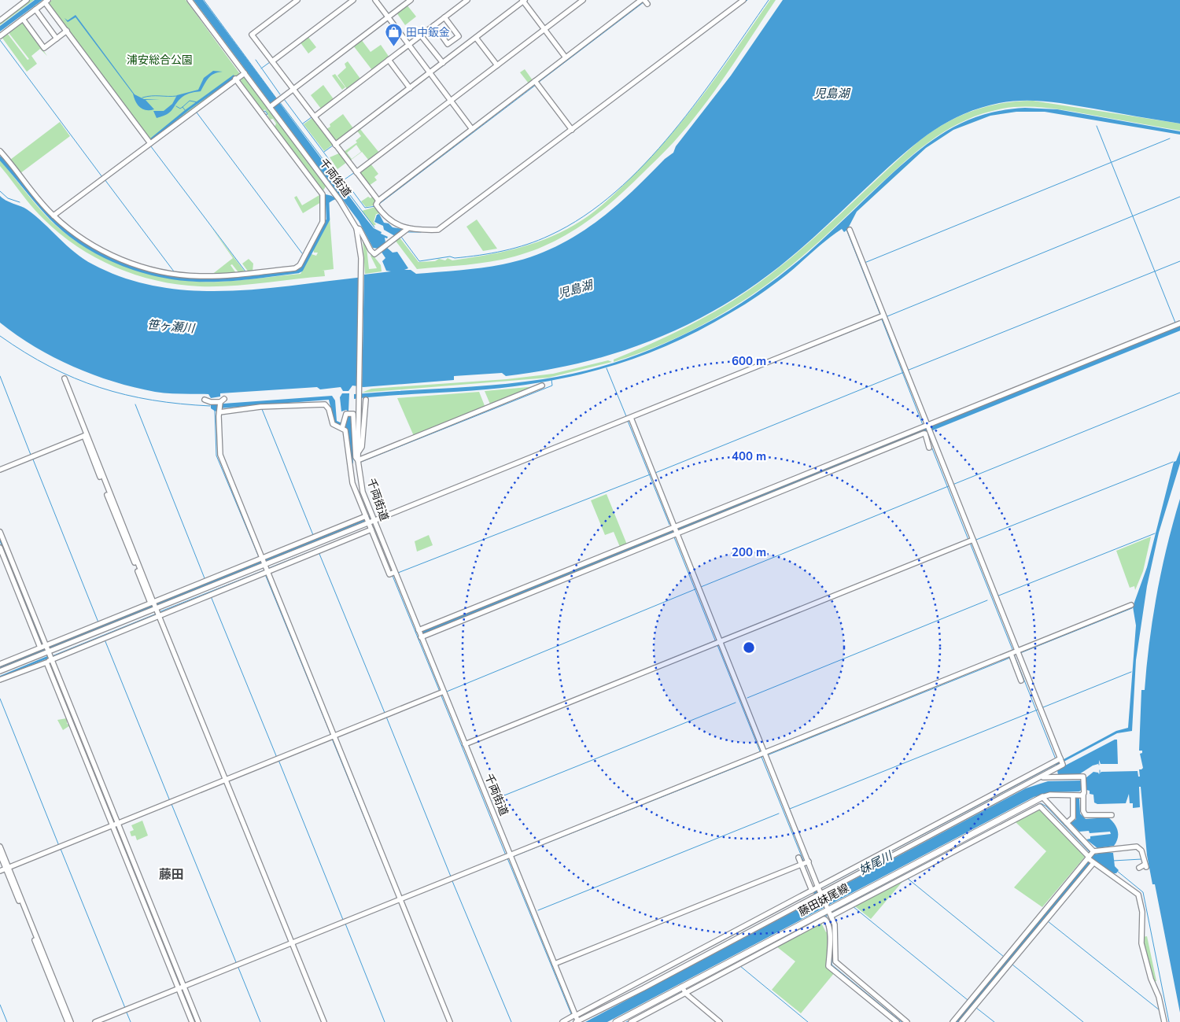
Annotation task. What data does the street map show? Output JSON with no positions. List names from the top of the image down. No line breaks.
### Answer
{"streets":{"main road":["藤田妹尾線"],"street":["千両街道"]},"districts":["藤田"],"water":["児島湖","笹ヶ瀬川","妹尾川"],"parks":["浦安総合公園"],"places":{"shop":["田中鈑金"]},"rings":["600 m","400 m","200 m"]}
